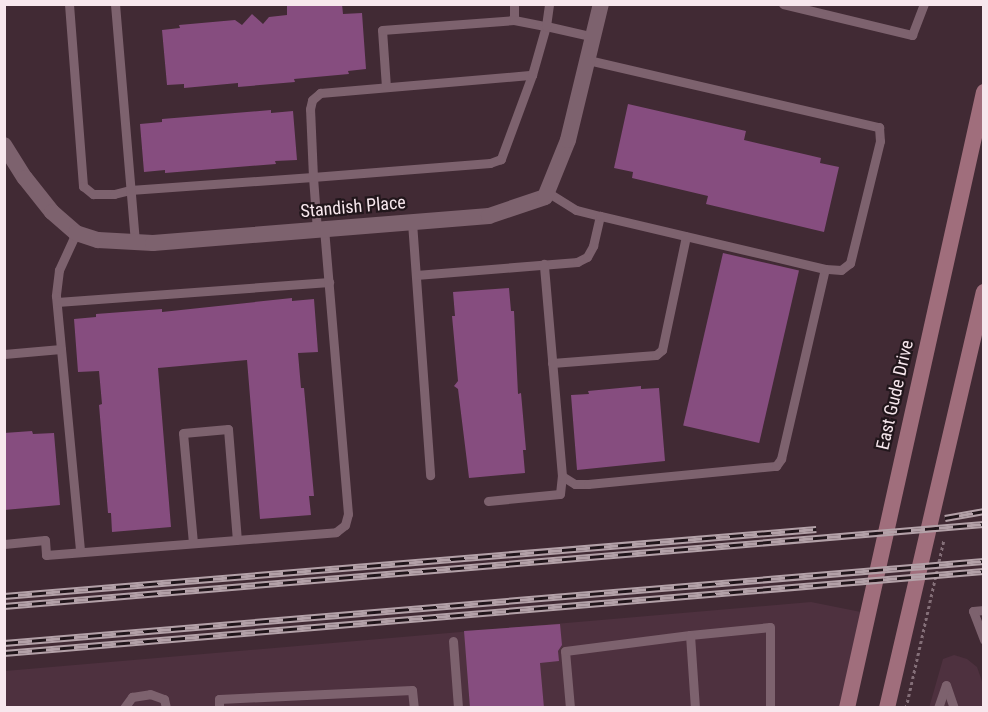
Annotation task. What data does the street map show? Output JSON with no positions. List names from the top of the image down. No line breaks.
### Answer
{"streets":{"main road":["East Gude Drive"],"street":["Standish Place"]}}
